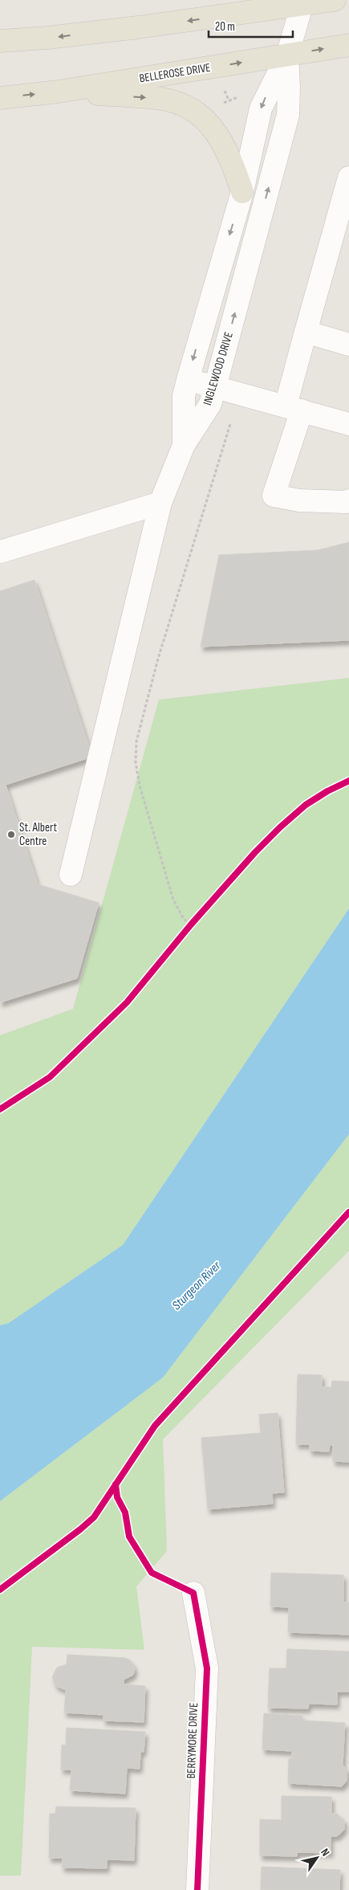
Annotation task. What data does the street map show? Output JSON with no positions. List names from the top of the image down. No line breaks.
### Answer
{"streets":{"main road":["BELLEROSE DRIVE"],"street":["INGLEWOOD DRIVE","BERRYMORE DRIVE"]},"crossings":[["BELLEROSE DRIVE","INGLEWOOD DRIVE"]],"water":["Sturgeon River"],"places":["St. Albert Centre"],"scale_bar":"20 m","north":"top right"}
